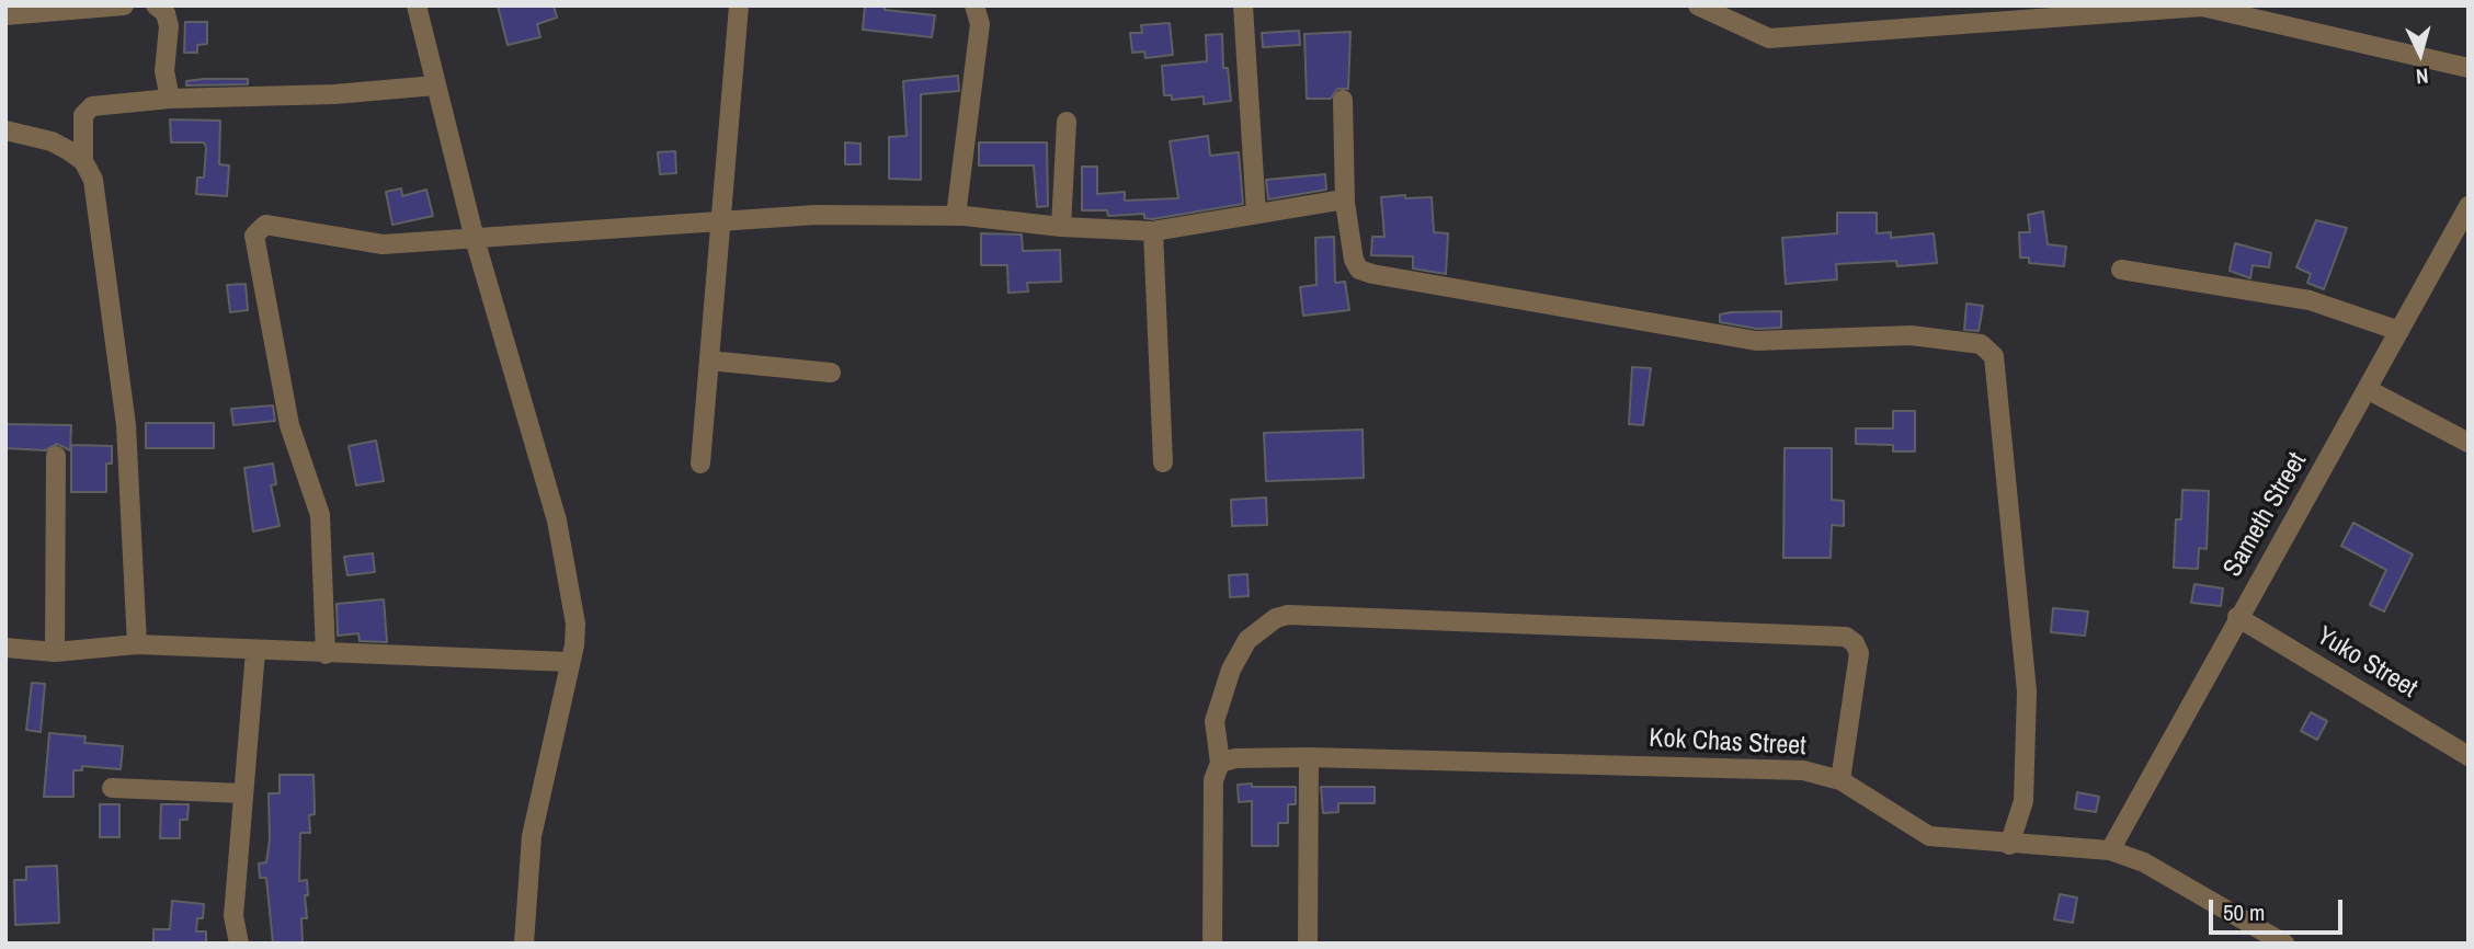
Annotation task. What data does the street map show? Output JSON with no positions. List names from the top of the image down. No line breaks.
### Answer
{"streets":{"street":["Sameth Street","Yuko Street","Kok Chas Street"]},"crossings":[["Sameth Street","Yuko Street"],["Sameth Street","Kok Chas Street"]],"scale_bar":"50 m","north":"bottom"}
